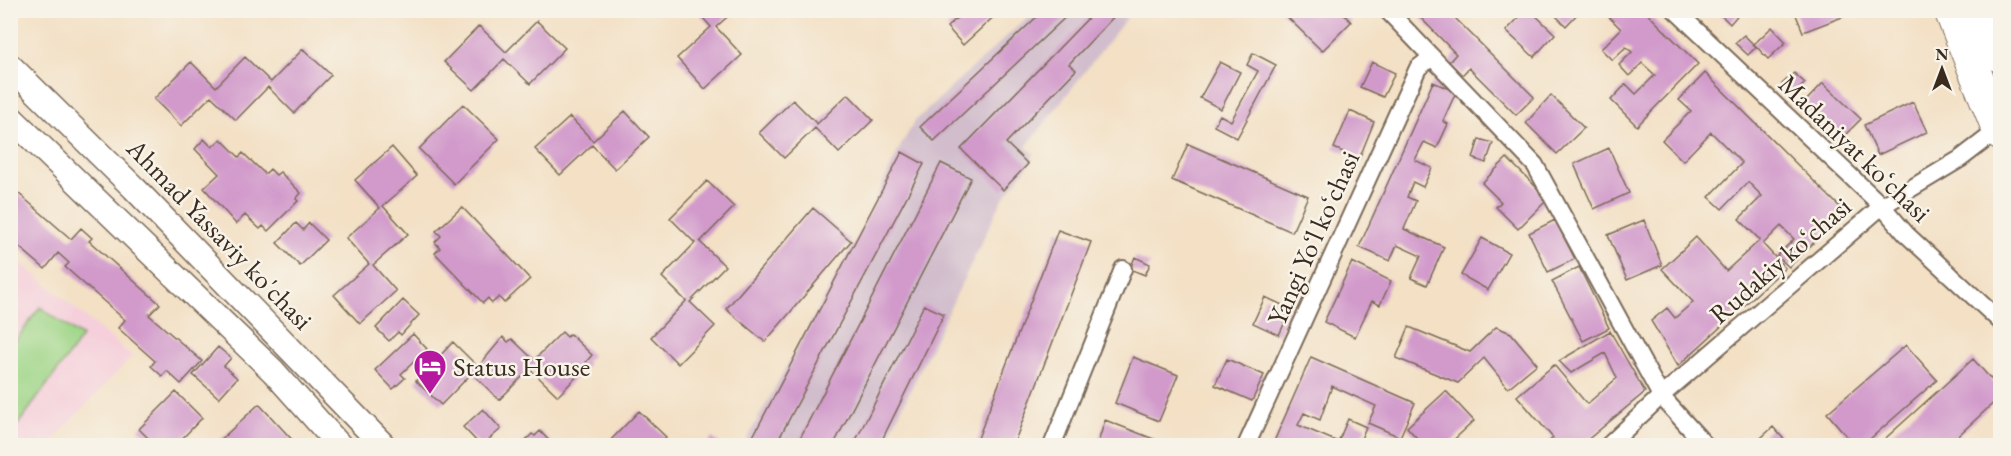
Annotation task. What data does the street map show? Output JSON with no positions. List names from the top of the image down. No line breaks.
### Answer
{"streets":{"main road":["Ahmad Yassaviy ko'chasi"],"street":["Madaniyat koʻchasi","Yangi Yoʻl koʻchasi","Rudakiy koʻchasi"]},"crossings":[["Madaniyat koʻchasi","Rudakiy koʻchasi"]],"places":{"hotel":["Status House"]},"north":"top"}
